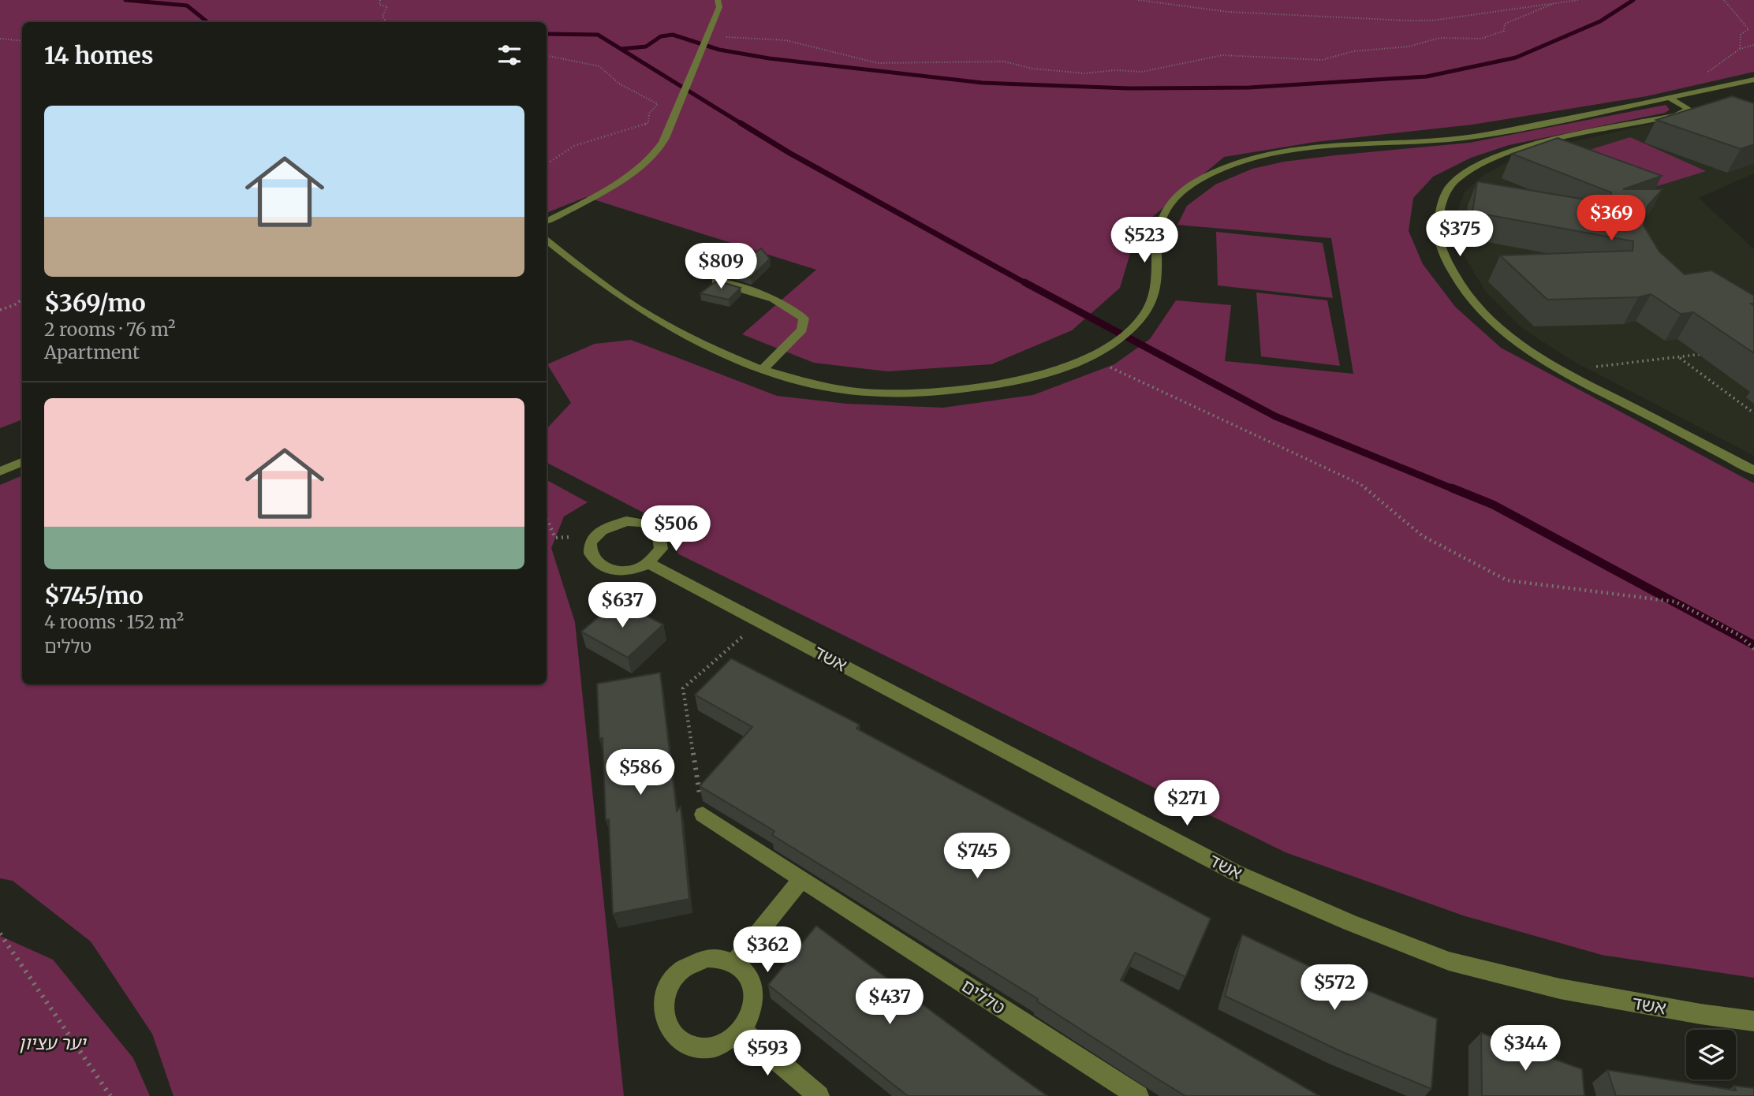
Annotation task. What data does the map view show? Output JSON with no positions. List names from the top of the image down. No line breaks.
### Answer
{"streets":{"street":["אשד","טללים"]},"parks":["יער עציון"],"page":{"heading":"14 homes","list":[{"name":"$369/mo","note":"2 rooms · 76 m² · Apartment"},{"name":"$745/mo","note":"4 rooms · 152 m² · טללים"}],"price":["$369","$375","$523","$809","$506","$637","$586","$271","$745","$362","$572","$437","$344","$593"]}}
